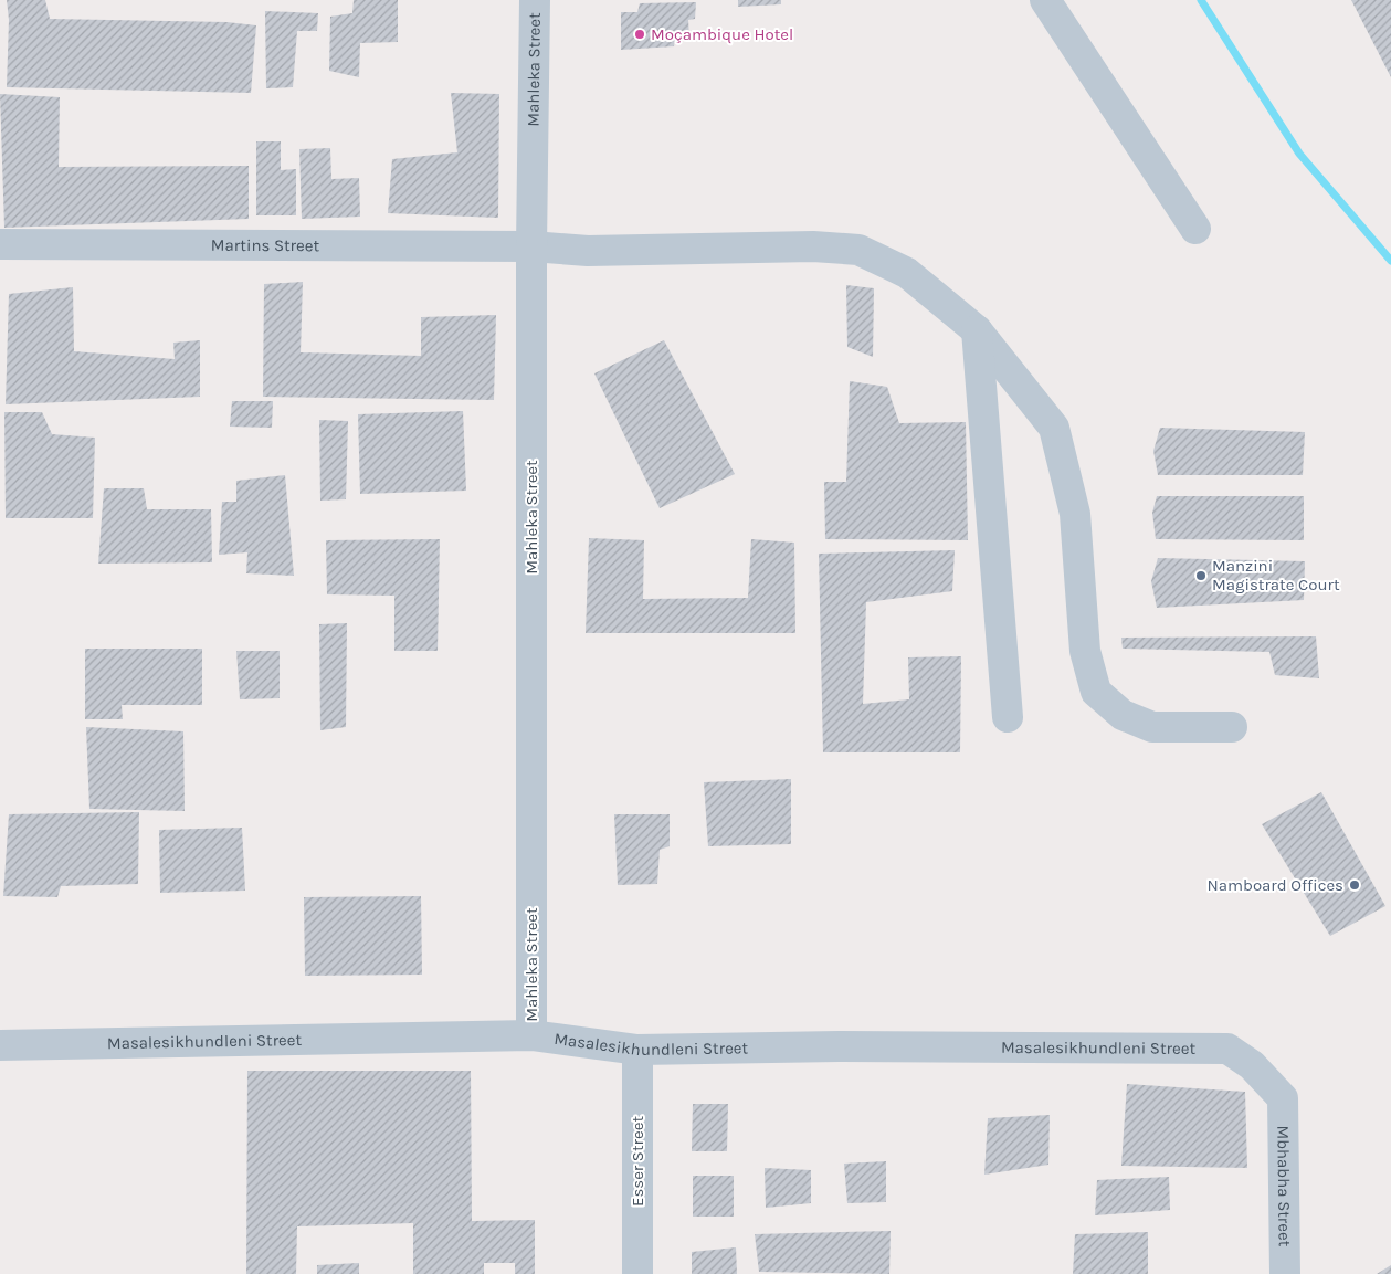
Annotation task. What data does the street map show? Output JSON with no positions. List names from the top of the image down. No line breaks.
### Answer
{"streets":{"street":["Mahleka Street","Martins Street","Masalesikhundleni Street","Esser Street","Mbhabha Street"]},"crossings":[["Mahleka Street","Martins Street"],["Mahleka Street","Masalesikhundleni Street"],["Masalesikhundleni Street","Esser Street"],["Masalesikhundleni Street","Mbhabha Street"]],"places":["Moçambique Hotel","Manzini Magistrate Court","Namboard Offices"]}
